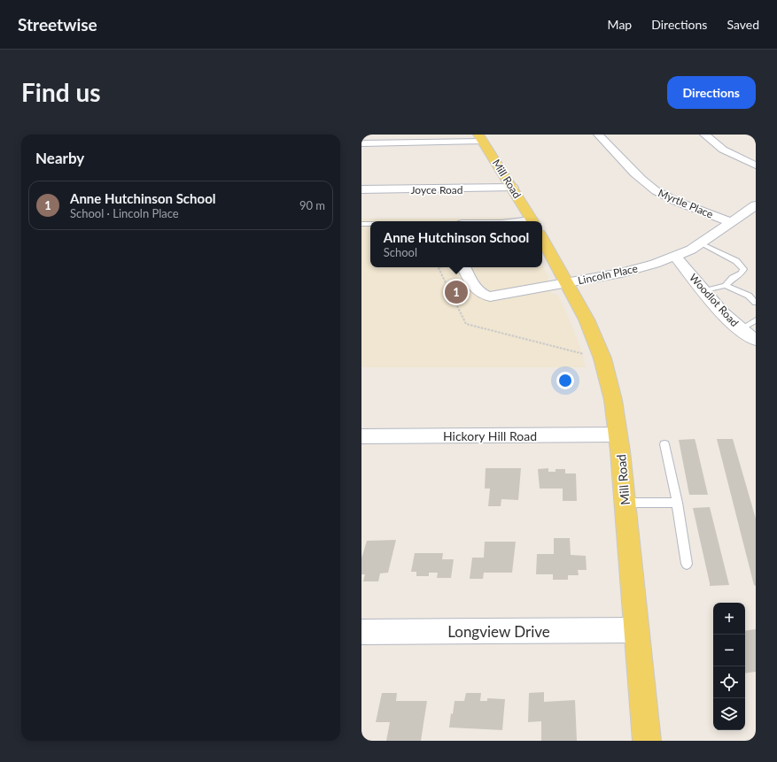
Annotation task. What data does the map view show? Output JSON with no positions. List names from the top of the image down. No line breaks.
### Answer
{"streets":{"main road":["Mill Road"],"street":["Joyce Road","Myrtle Place","Lincoln Place","Woodlot Road","Hickory Hill Road","Longview Drive"]},"crossings":[["Mill Road","Joyce Road"],["Mill Road","Lincoln Place"],["Mill Road","Hickory Hill Road"],["Mill Road","Longview Drive"],["Myrtle Place","Lincoln Place"],["Lincoln Place","Woodlot Road"]],"page":{"header":"Streetwise","nav":["Map","Directions","Saved"],"buttons":"Directions","title":"Find us","heading":"Nearby","list":[{"mark":"1","name":"Anne Hutchinson School","note":"School · Lincoln Place","value":"90 m"}],"popup":["Anne Hutchinson School","School"],"pins":"1","map_buttons":["+","−"]}}
